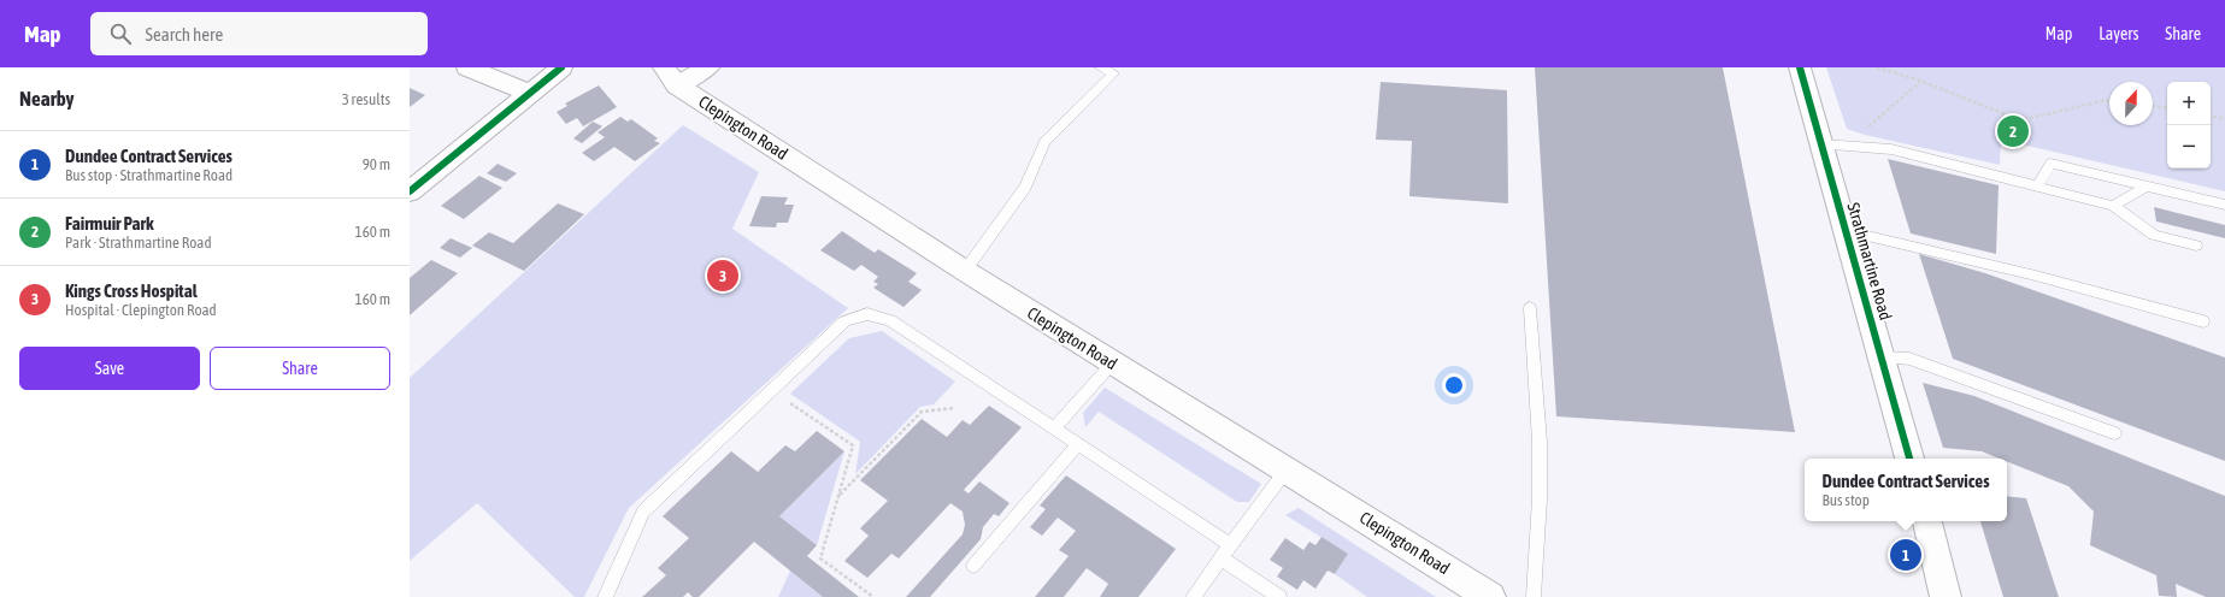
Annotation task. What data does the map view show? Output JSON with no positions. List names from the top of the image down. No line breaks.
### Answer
{"streets":{"main road":["Clepington Road","Strathmartine Road"]},"north":"top","page":{"header":"Map","search":"Search here","nav":["Map","Layers","Share"],"heading":["Nearby","3 results"],"map_buttons":["+","−"],"pins":["2","3","1"],"list":[{"mark":"1","name":"Dundee Contract Services","note":"Bus stop · Strathmartine Road","value":"90 m"},{"mark":"2","name":"Fairmuir Park","note":"Park · Strathmartine Road","value":"160 m"},{"mark":"3","name":"Kings Cross Hospital","note":"Hospital · Clepington Road","value":"160 m"}],"buttons":["Save","Share"],"popup":["Dundee Contract Services","Bus stop"]}}
